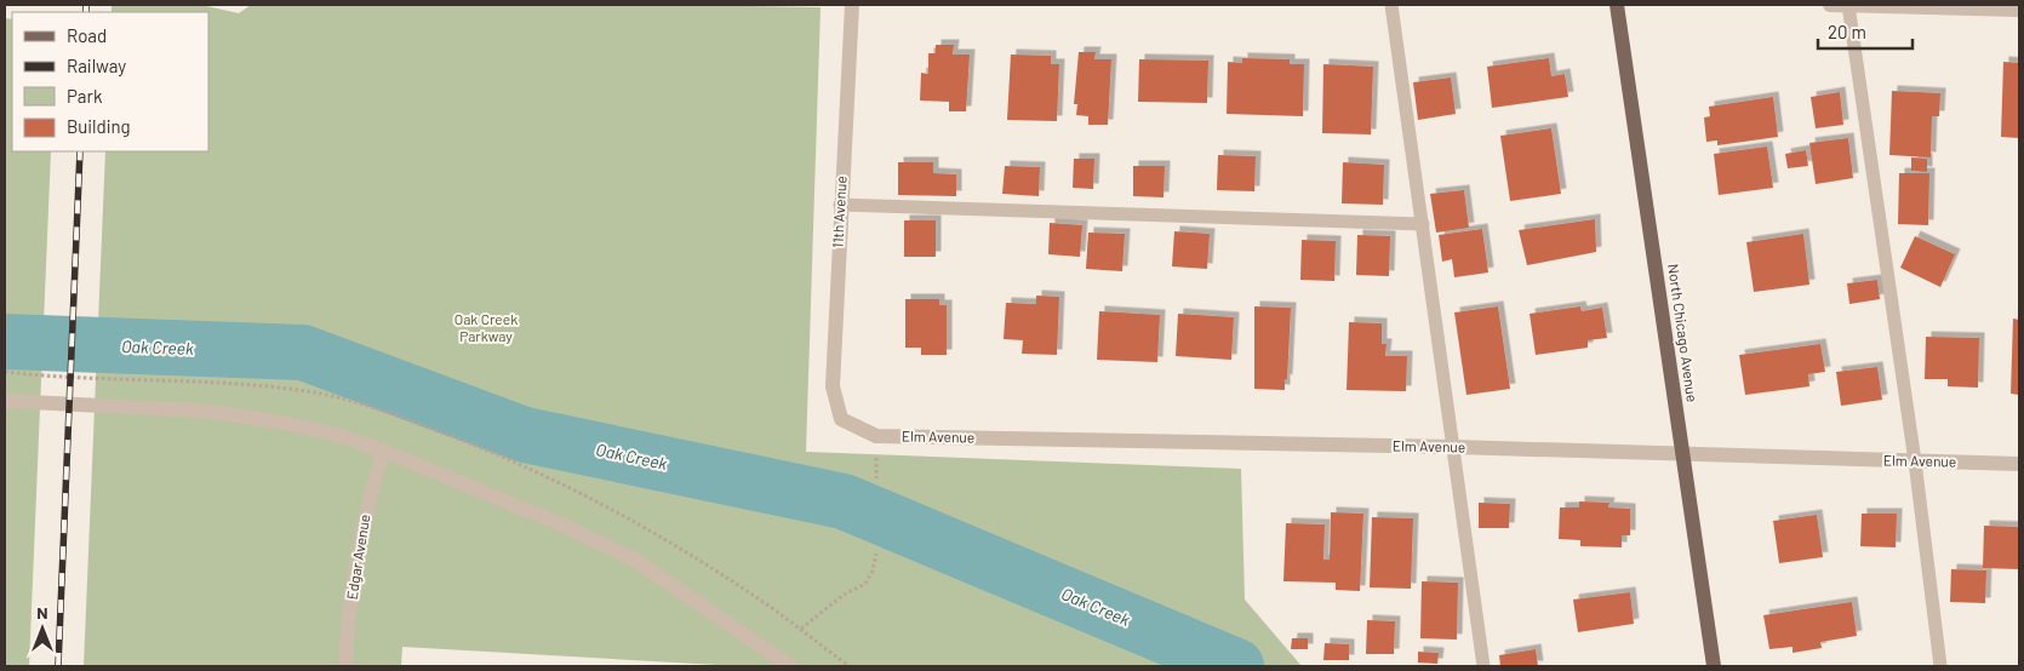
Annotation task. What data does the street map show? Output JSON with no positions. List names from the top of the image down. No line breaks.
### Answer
{"streets":{"main road":["North Chicago Avenue"],"street":["11th Avenue","Elm Avenue","Edgar Avenue"]},"crossings":[["11th Avenue","Elm Avenue"],["North Chicago Avenue","Elm Avenue"]],"water":["Oak Creek"],"parks":["Oak Creek Parkway"],"legend":["Road","Railway","Park","Building"],"scale_bar":"20 m","north":"top"}
